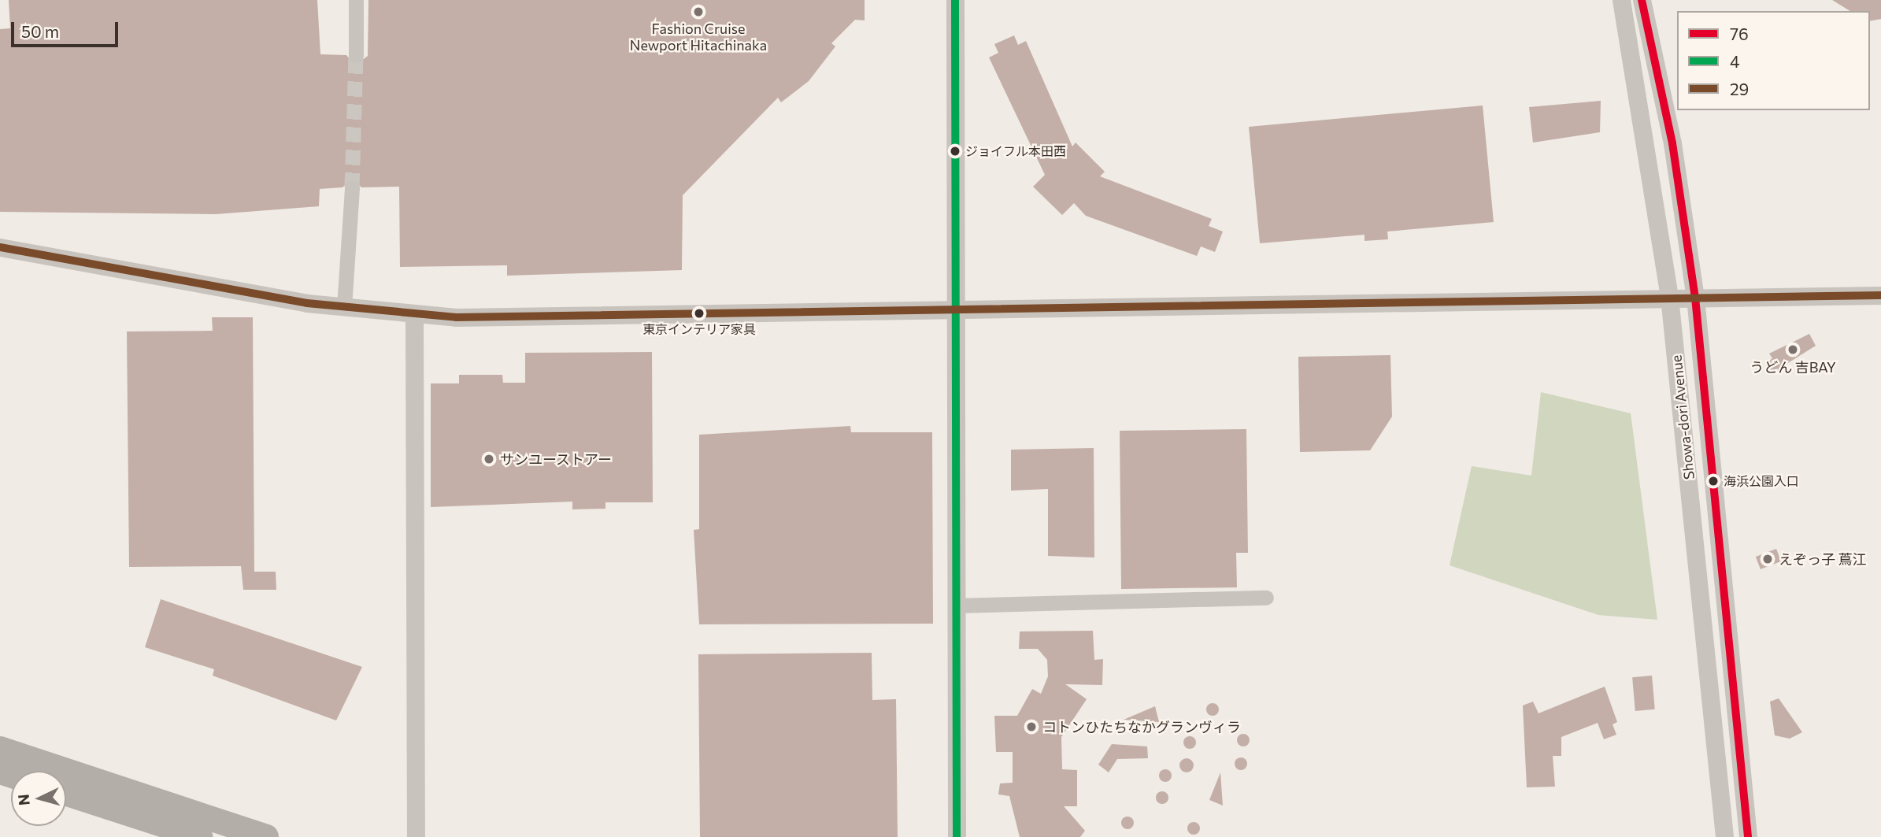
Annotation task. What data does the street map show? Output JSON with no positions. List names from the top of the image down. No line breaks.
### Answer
{"streets":{"street":["Showa-dori Avenue"]},"places":["Fashion Cruise Newport Hitachinaka","ジョイフル本田西","東京インテリア家具","うどん 吉BAY","サンユーストアー","海浜公園入口","えぞっ子 蔦江","コトンひたちなかグランヴィラ"],"lines":["transit line 76","transit line 4","transit line 29"],"legend":["76","4","29"],"scale_bar":"50 m","north":"left"}
